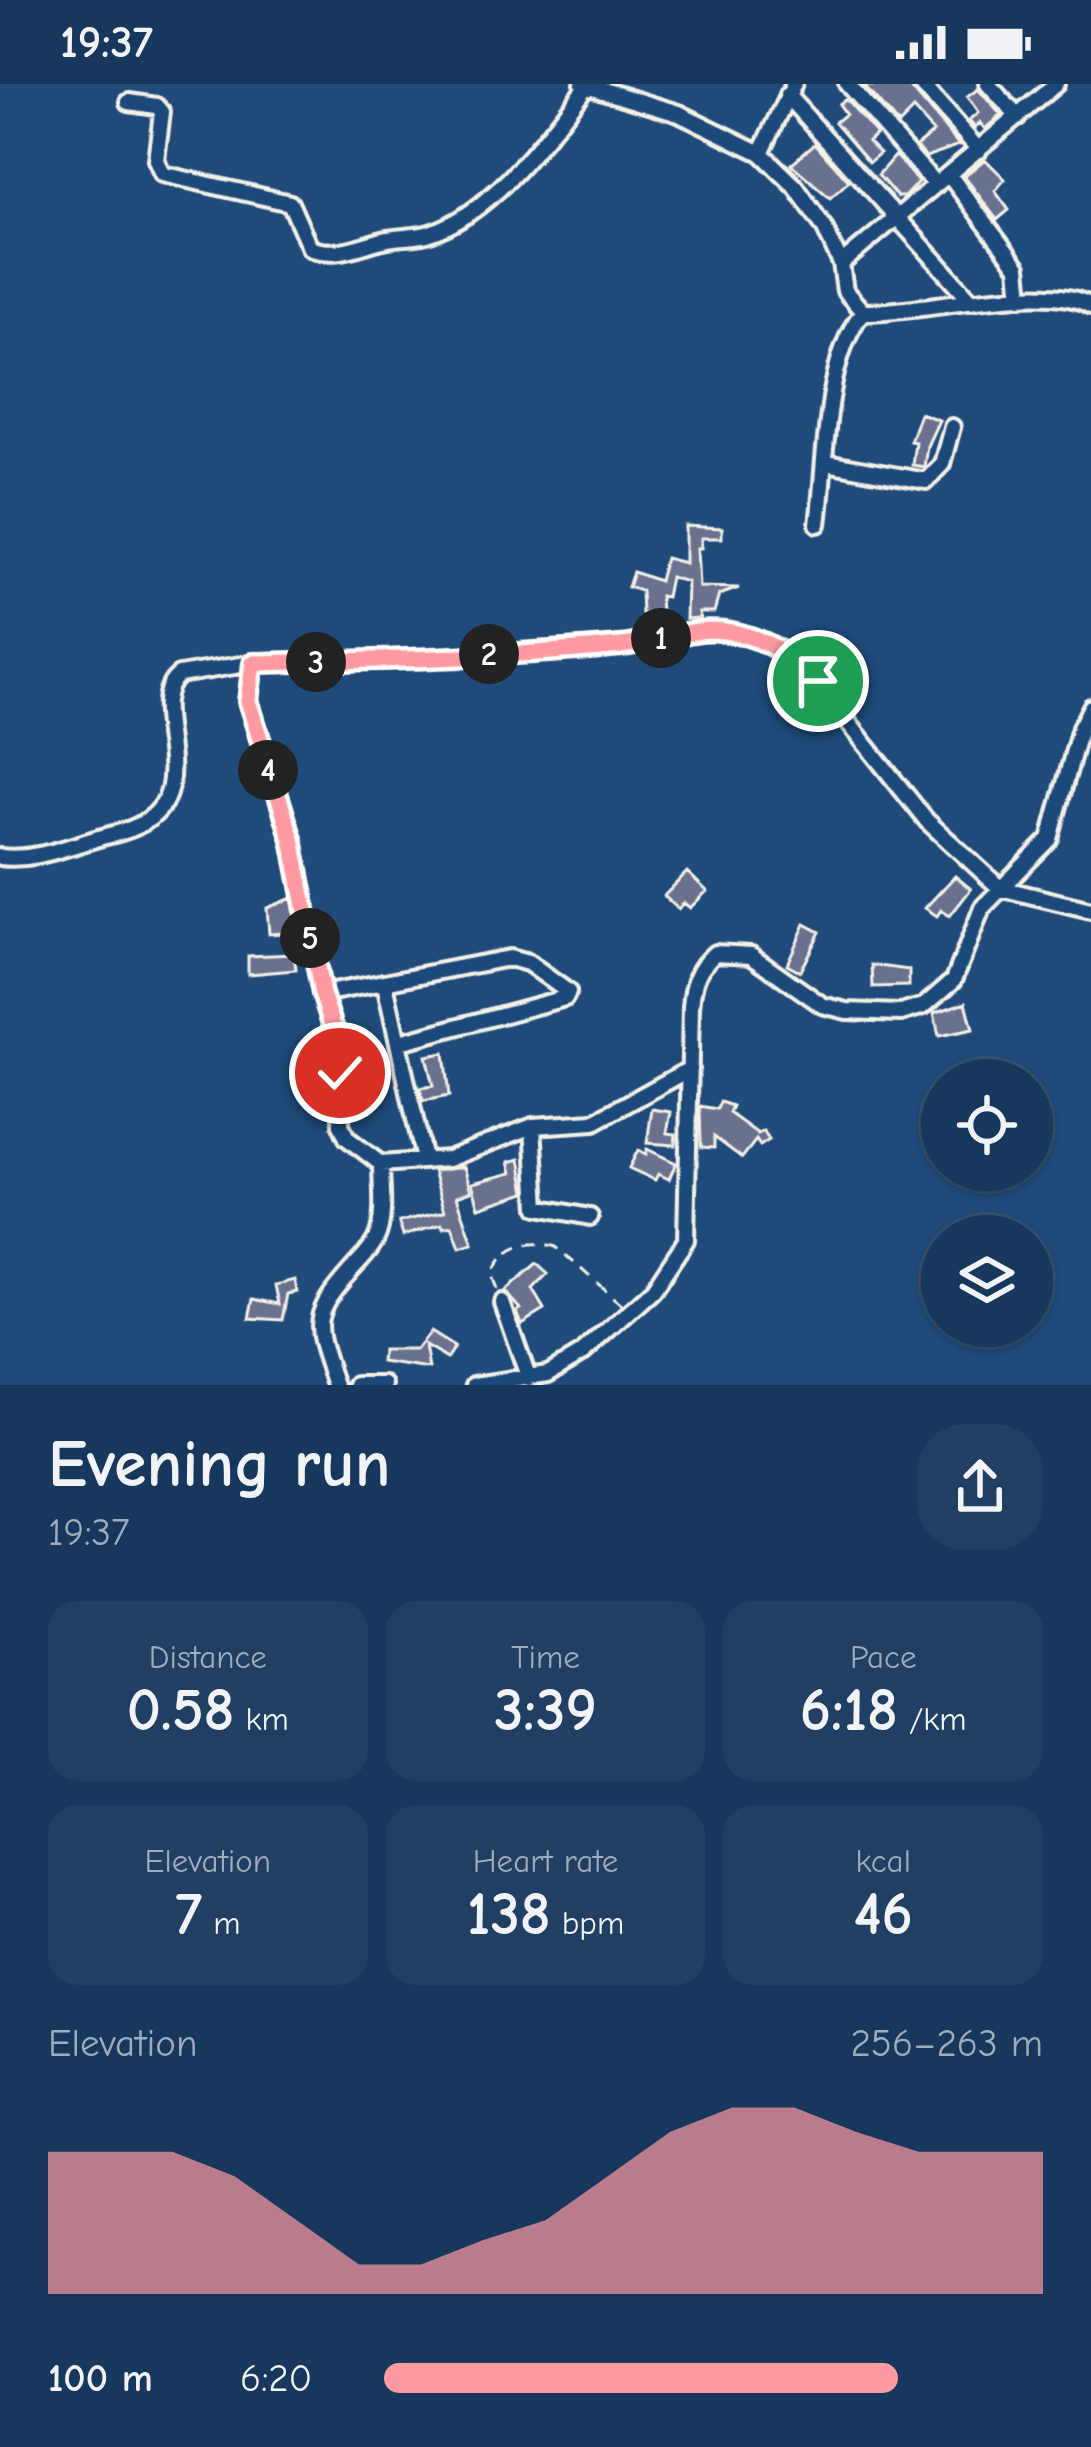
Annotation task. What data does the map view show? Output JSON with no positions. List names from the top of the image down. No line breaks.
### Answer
{"page":{"status":"19:37","pins":["1","2","3","4","5"],"heading":["Evening run","19:37"],"stats":[["Distance","0.58 km"],["Time","3:39"],["Pace","6:18 /km"],["Elevation","7 m"],["Heart rate","138 bpm"],["kcal","46"]],"chart":["Elevation","256–263 m"],"list":[{"name":"100 m","note":"6:20"}]}}
